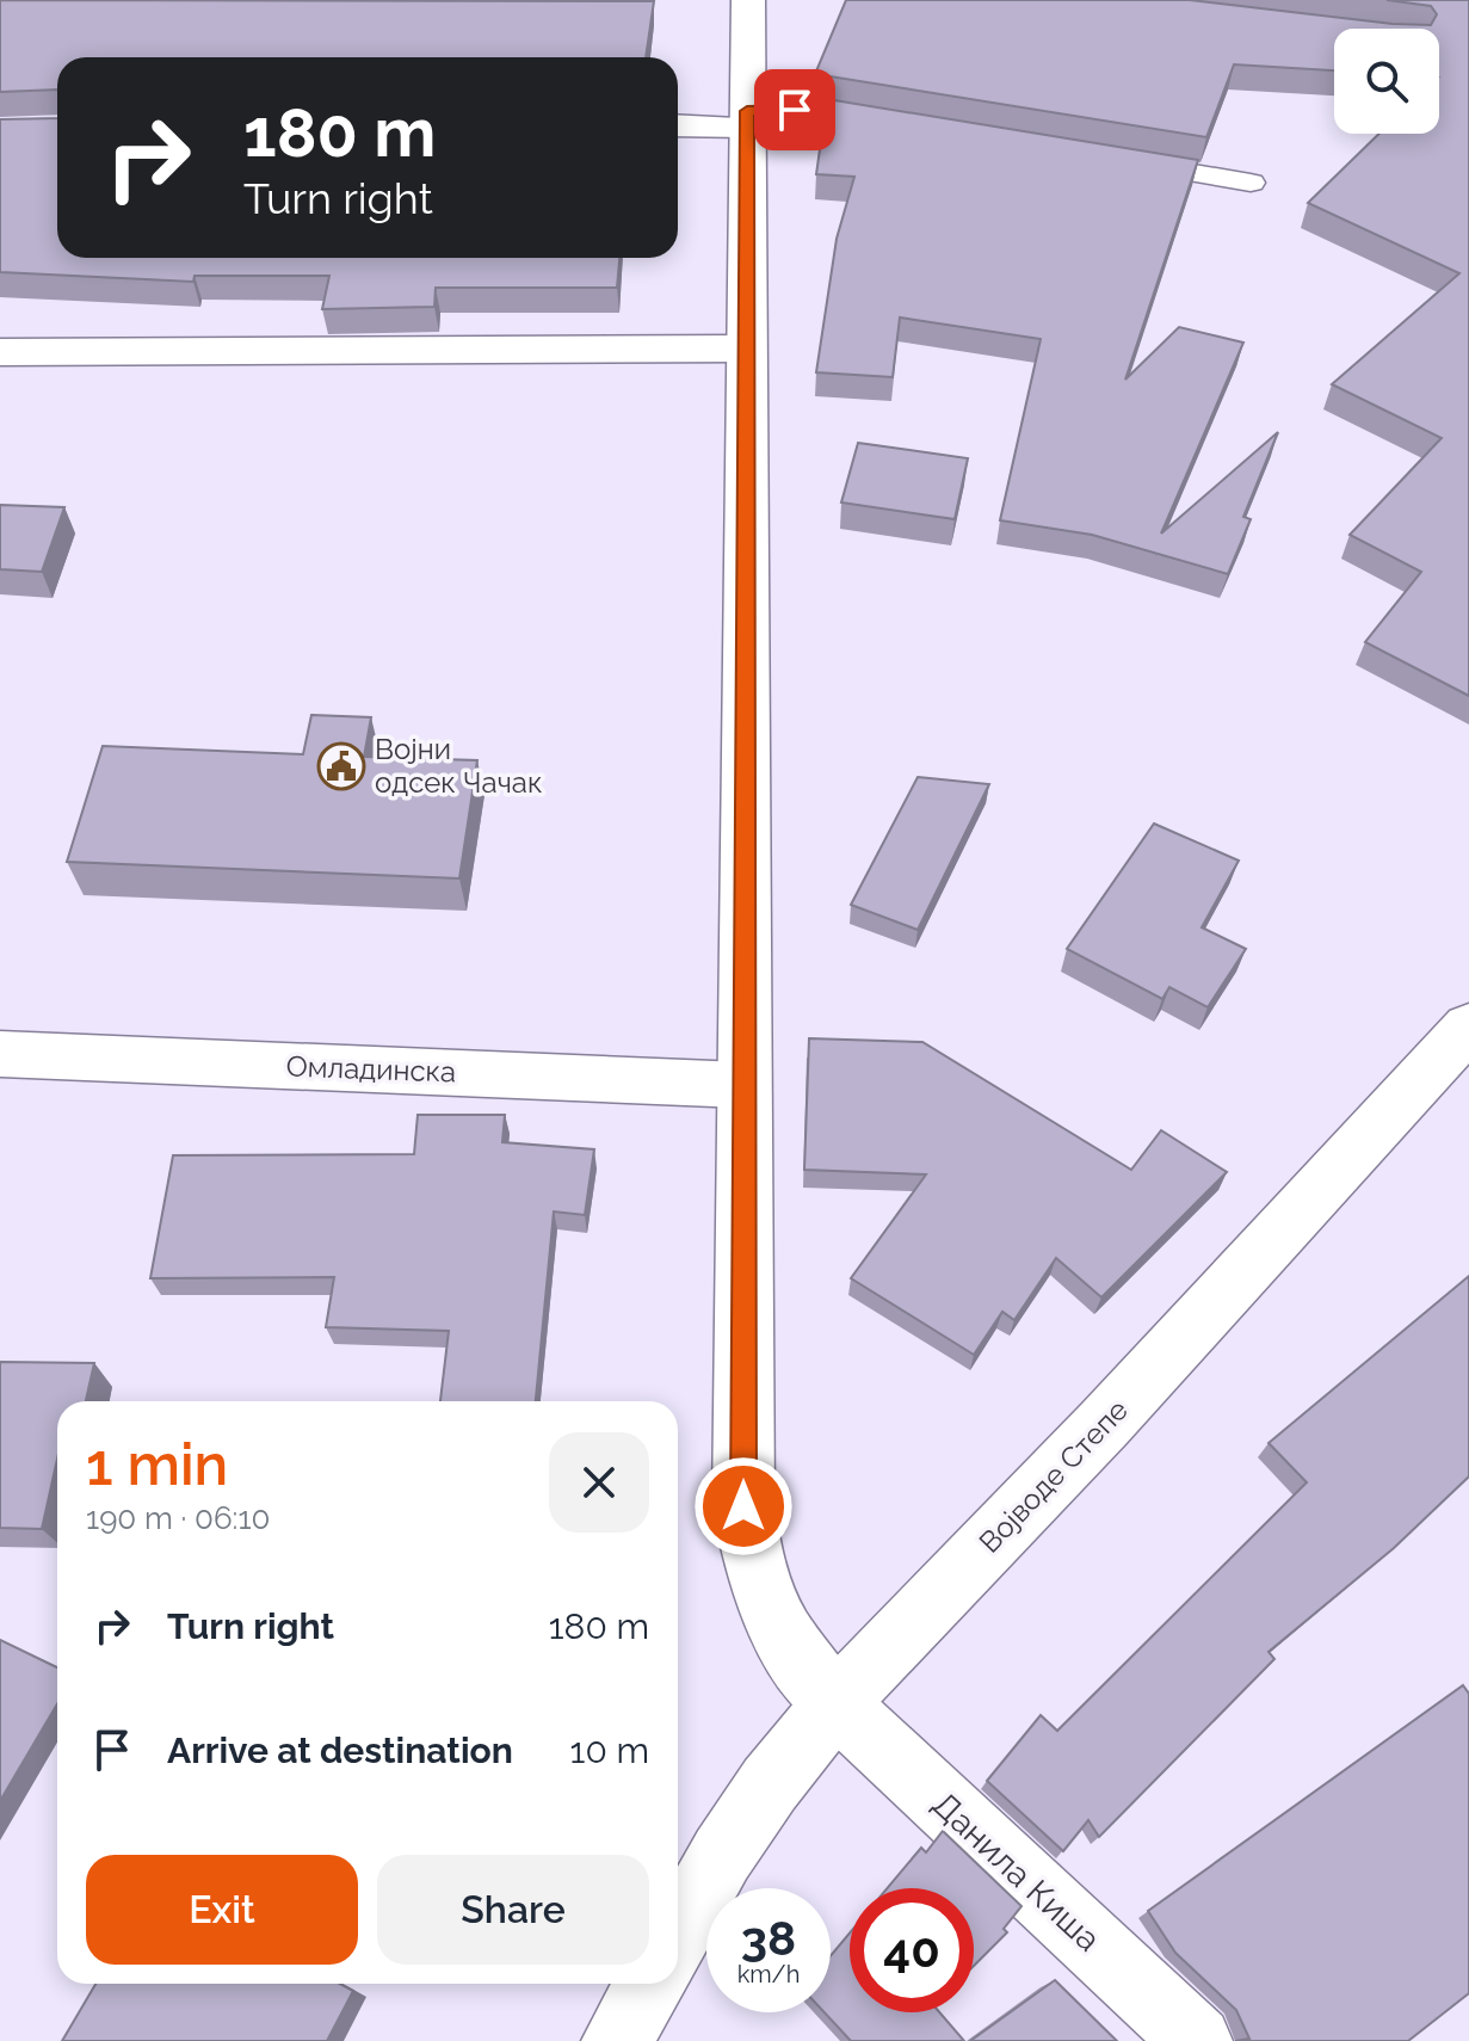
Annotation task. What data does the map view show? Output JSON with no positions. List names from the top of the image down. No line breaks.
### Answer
{"streets":{"street":["Омладинска","Војводе Степе","Данила Киша"]},"crossings":[["Омладинска","Данила Киша"],["Војводе Степе","Данила Киша"]],"places":{"public building":["Војни одсек Чачак"]},"page":{"turn":["180 m","Turn right"],"heading":["1 min","190 m · 06:10"],"list":[{"name":"Turn right","value":"180 m"},{"name":"Arrive at destination","value":"10 m"}],"buttons":["Exit","Share"],"speed":"38 km/h","limit":"40"}}
